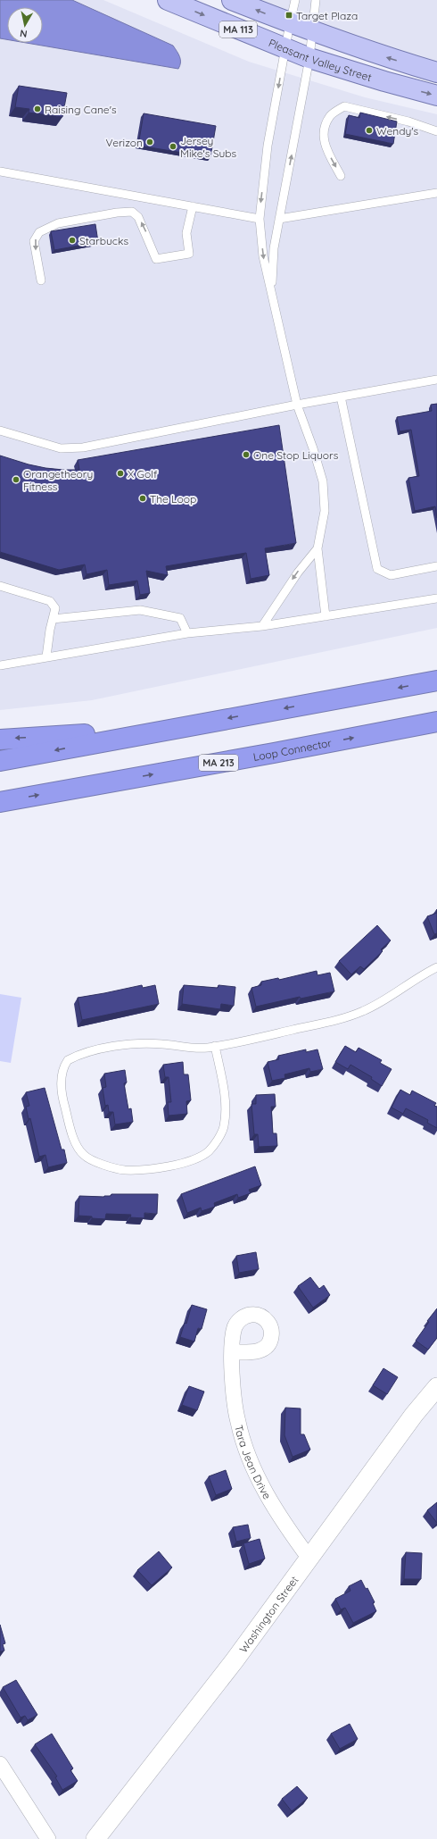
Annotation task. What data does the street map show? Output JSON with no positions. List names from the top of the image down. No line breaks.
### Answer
{"streets":{"highway":["Loop Connector","MA 213"],"main road":["MA 113","Pleasant Valley Street"],"street":["Tara Jean Drive","Washington Street"]},"crossings":[["Tara Jean Drive","Washington Street"]],"places":{"transit":["Target Plaza"],"other":["Raising Cane's","Wendy's","Verizon","Jersey Mike's Subs","Starbucks","One Stop Liquors","X Golf","Orangetheory Fitness","The Loop"]},"north":"bottom"}
